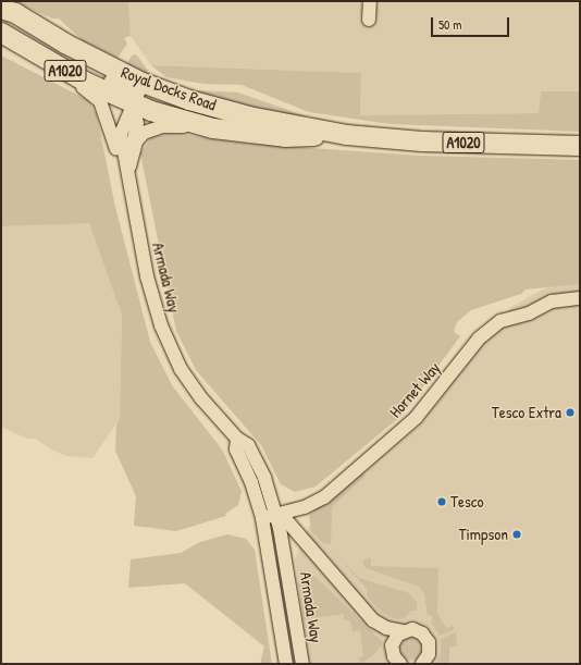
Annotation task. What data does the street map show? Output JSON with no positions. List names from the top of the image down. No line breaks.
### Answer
{"streets":{"highway":["A1020","Royal Docks Road"],"street":["Armada Way","Hornet Way"]},"crossings":[["Royal Docks Road","Armada Way"],["Armada Way","Hornet Way"]],"places":["Tesco Extra","Tesco","Timpson"],"scale_bar":"50 m"}
